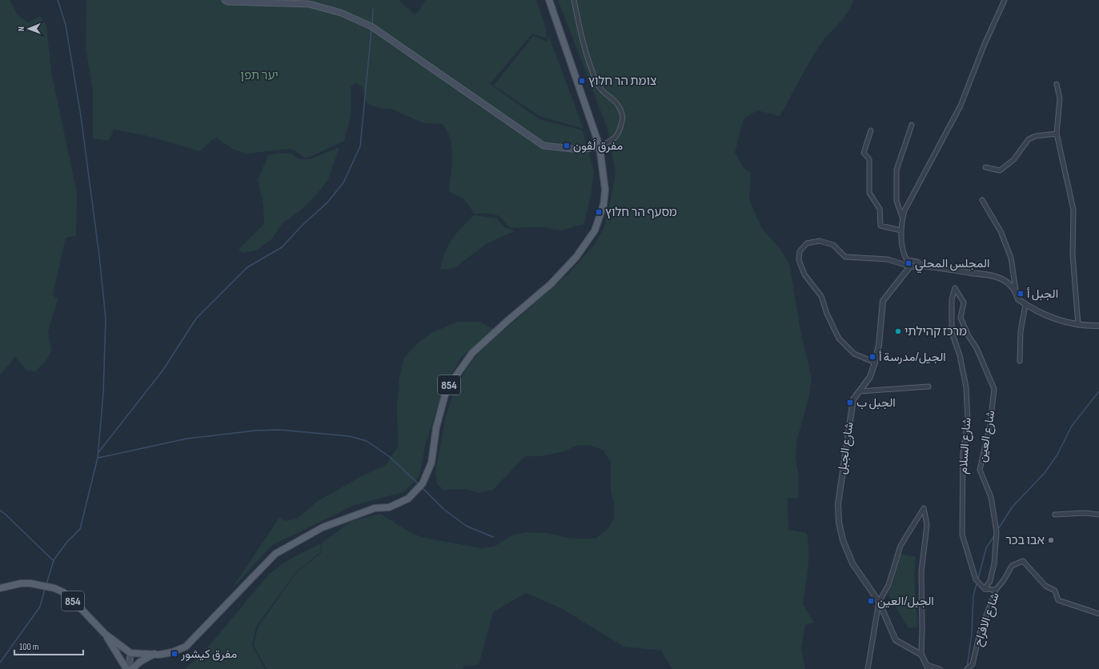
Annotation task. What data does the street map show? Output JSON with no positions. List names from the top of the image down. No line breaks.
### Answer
{"streets":{"main road":["854"],"street":["شارع العين","شارع السلام","شارع الجبل","شارع الافراح"]},"crossings":[["شارع العين","شارع السلام"]],"parks":["יער תפן"],"places":{"transit":["צומת הר חלוץ","مفرق لَڤون","מסעף הר חלוץ","المجلس المحلي","الجبل أ","الجيل/مدرسة أ","الجبل ب","الجبل/العين","مفرق كيشور"],"other":["מרכז קהילתי","אבו בכר"]},"scale_bar":"100 m","north":"left"}
